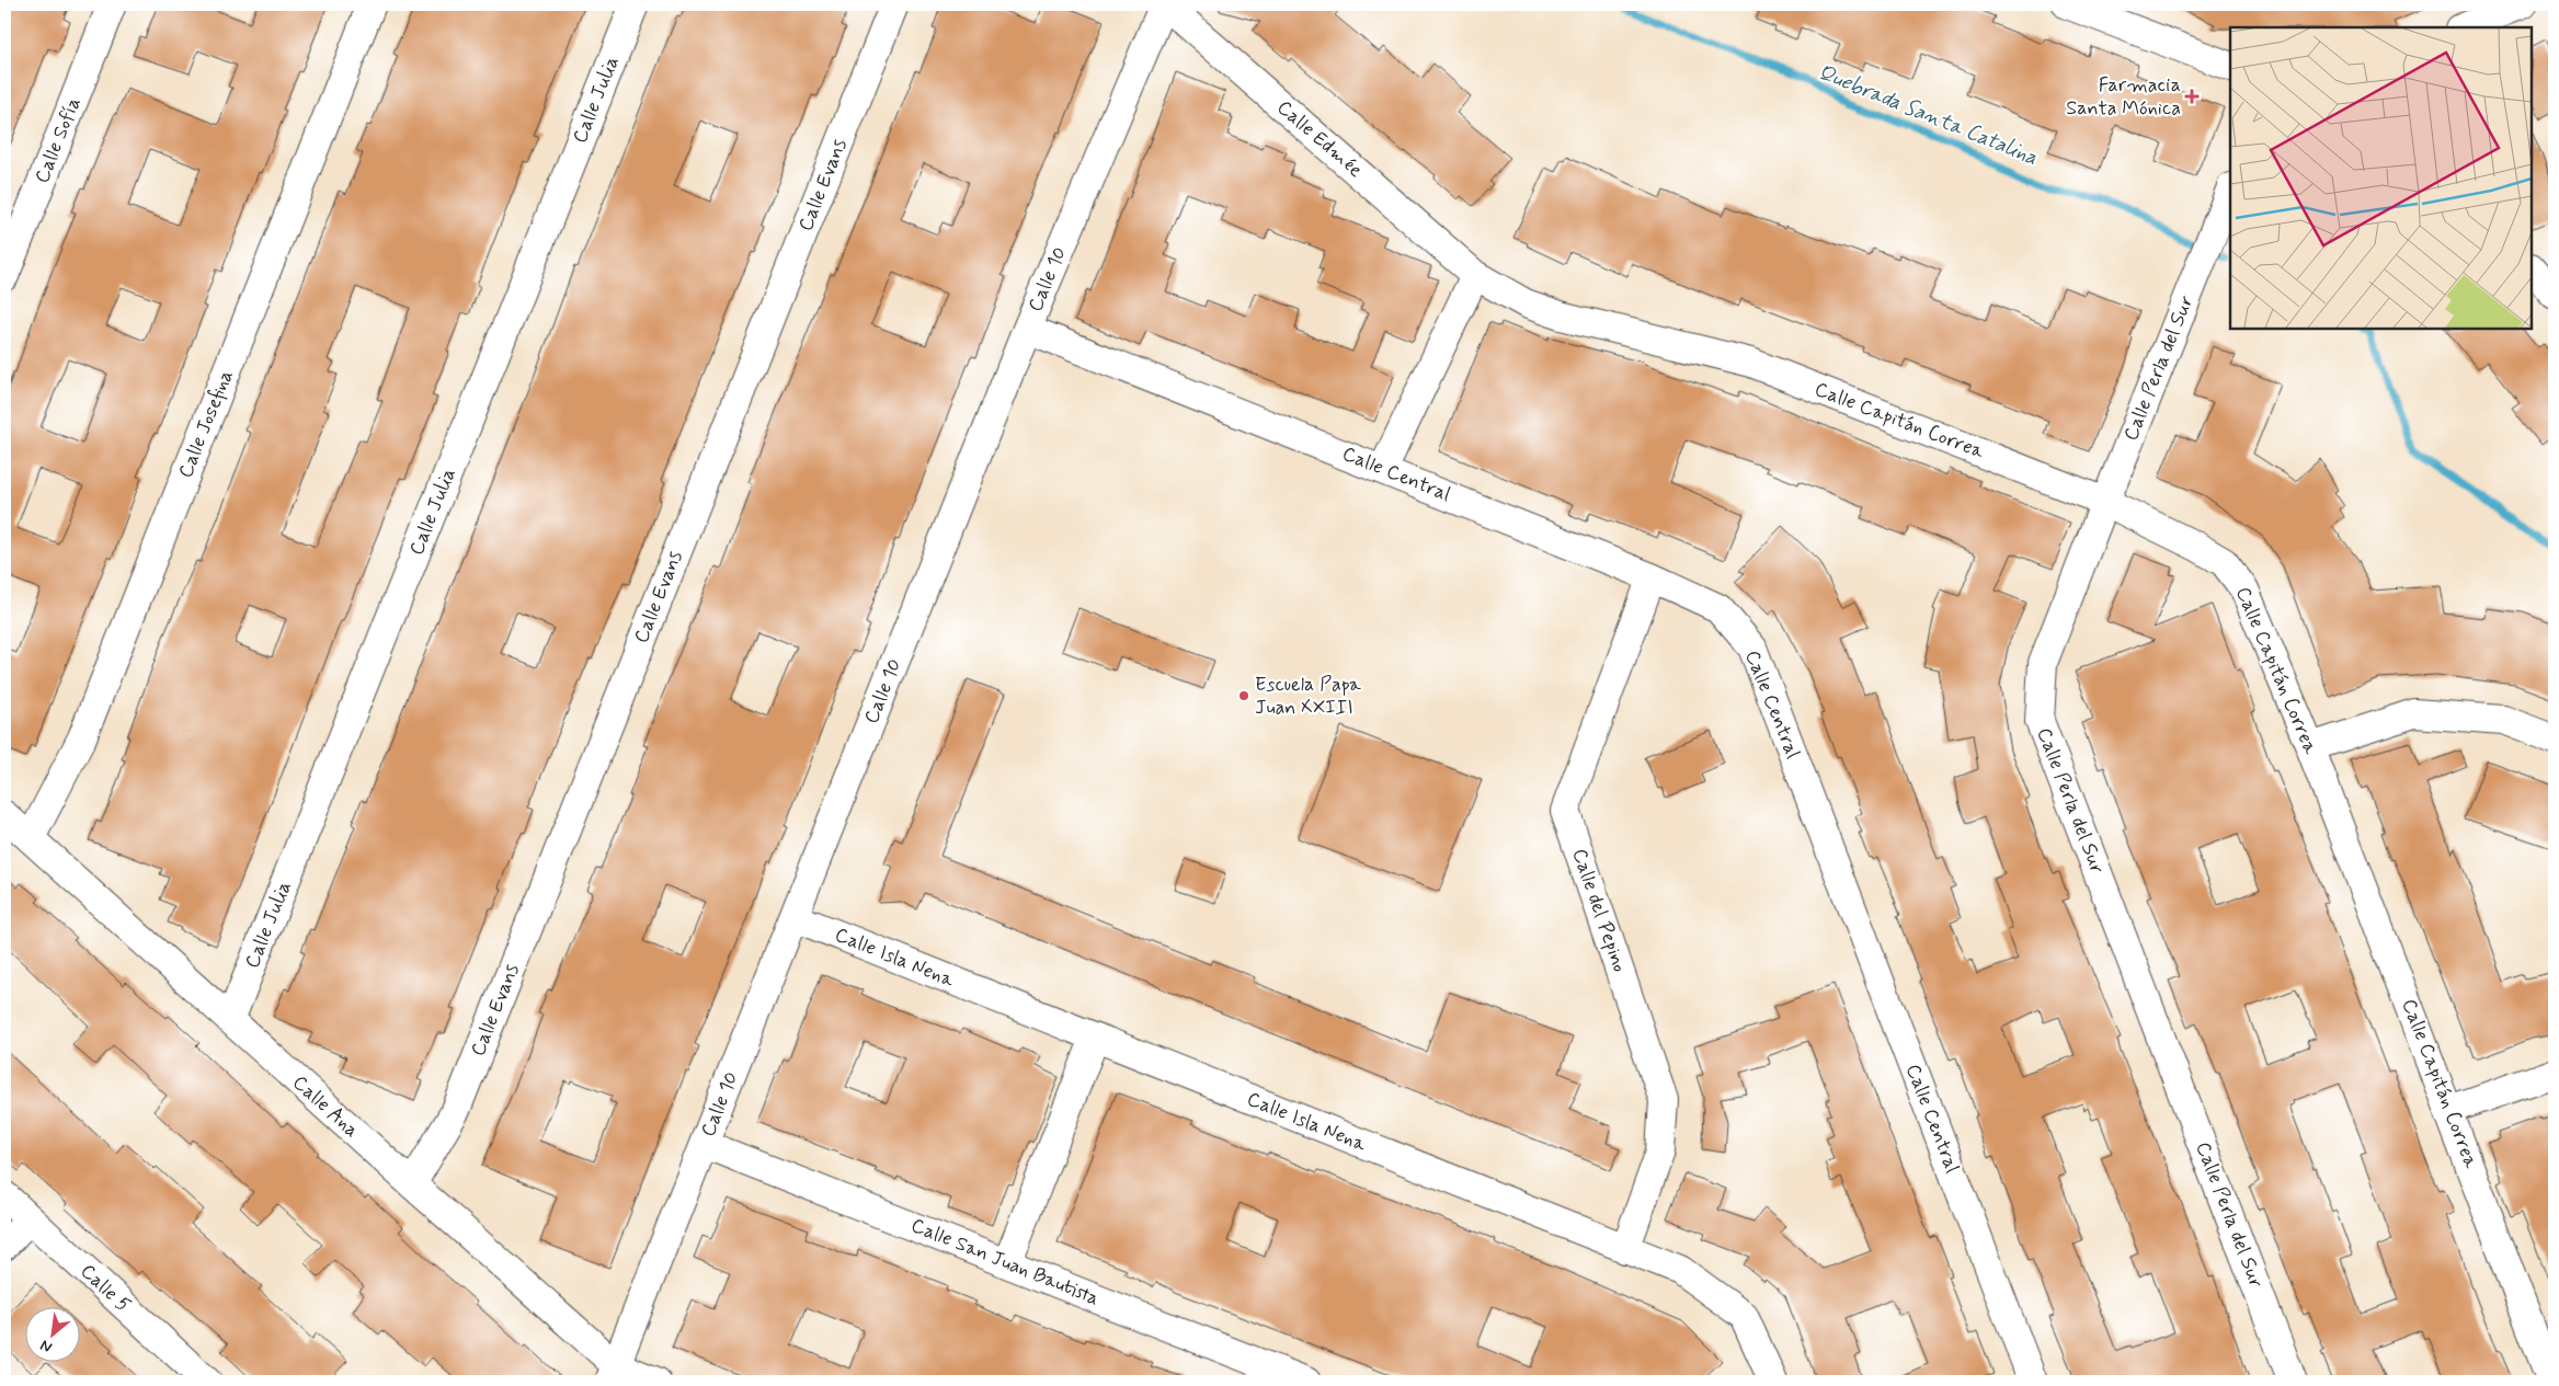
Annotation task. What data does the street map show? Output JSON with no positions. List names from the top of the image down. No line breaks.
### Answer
{"streets":{"street":["Calle Julia","Calle Edmée","Calle Sofía","Calle Evans","Calle 10","Calle Perla del Sur","Calle Capitán Correa","Calle Josefina","Calle Central","Calle del Pepino","Calle Isla Nena","Calle Ana","Calle San Juan Bautista","Calle 5"]},"crossings":[["Calle Julia","Calle Ana"],["Calle Edmée","Calle 10"],["Calle Edmée","Calle Capitán Correa"],["Calle Evans","Calle Ana"],["Calle 10","Calle Central"],["Calle 10","Calle Isla Nena"],["Calle 10","Calle Ana"],["Calle 10","Calle San Juan Bautista"],["Calle Perla del Sur","Calle Capitán Correa"],["Calle Josefina","Calle Ana"],["Calle Central","Calle del Pepino"],["Calle del Pepino","Calle Isla Nena"]],"water":["Quebrada Santa Catalina"],"places":{"health":["Farmacia Santa Mónica"],"other":["Escuela Papa Juan XXIII"]},"north":"bottom left"}
